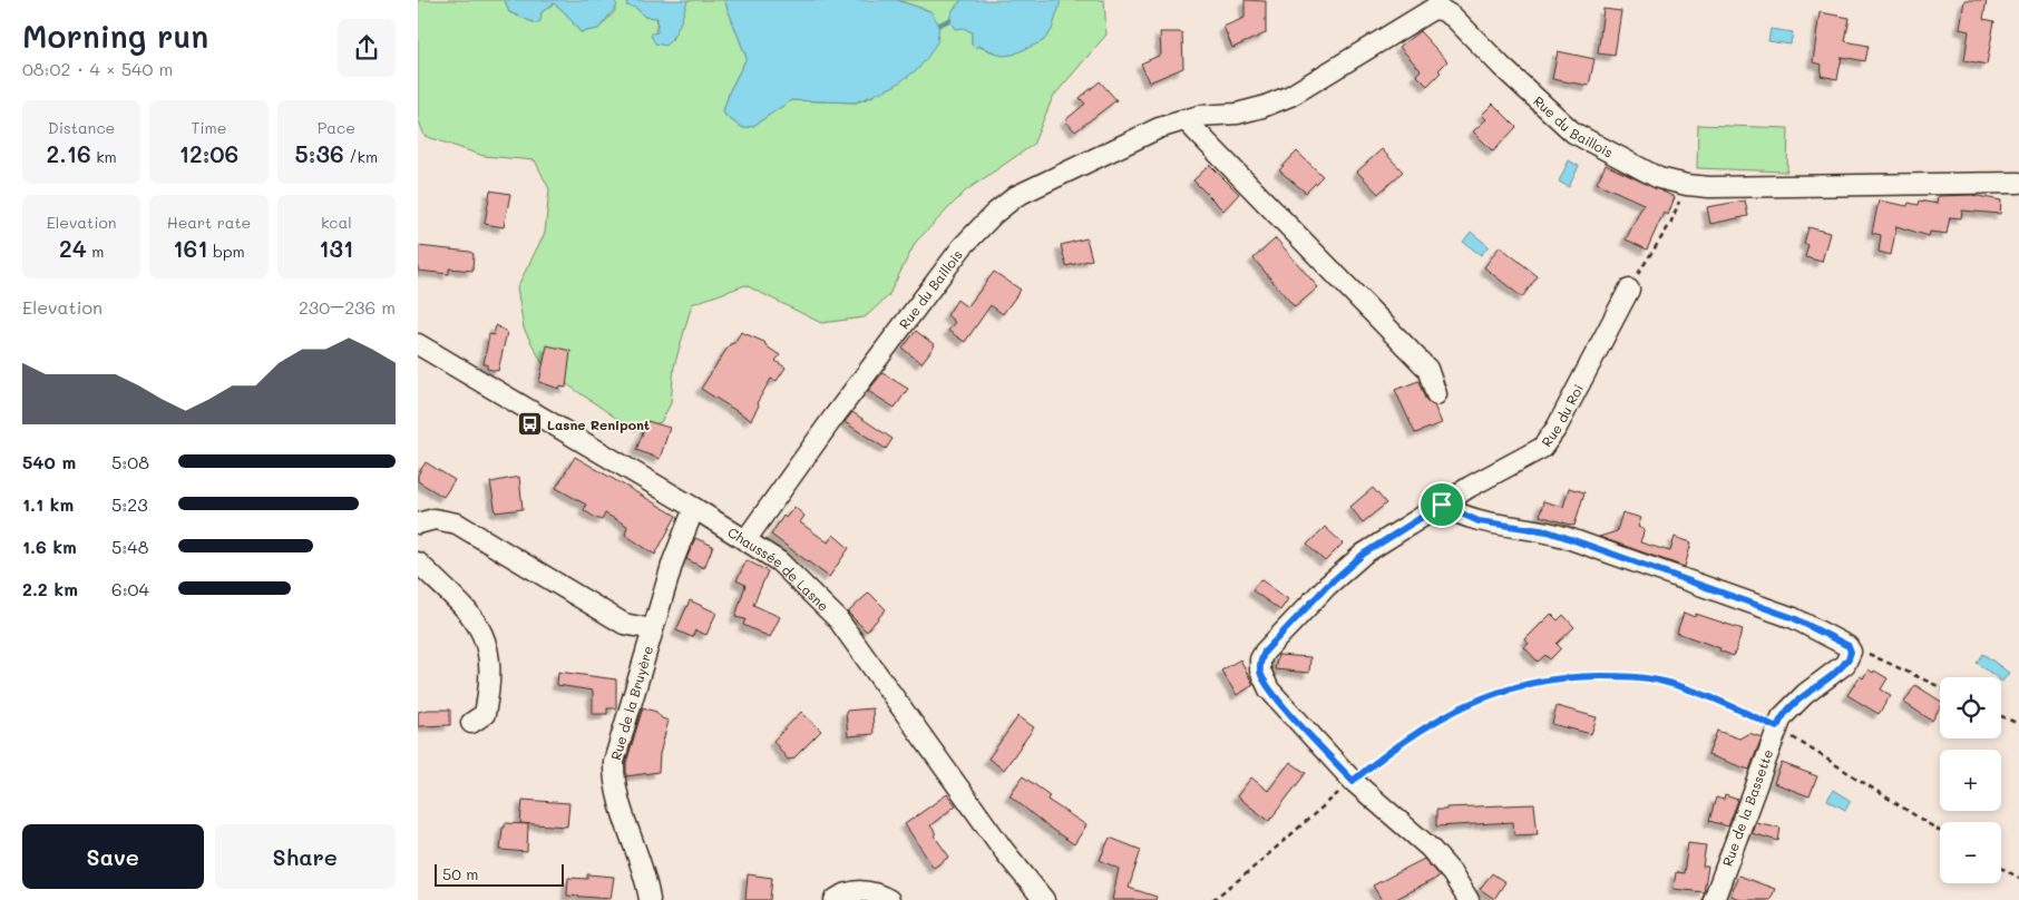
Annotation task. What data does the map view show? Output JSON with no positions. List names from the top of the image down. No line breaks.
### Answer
{"streets":{"street":["Rue du Baillois","Rue du Roi","Chaussée de Lasne","Rue de la Bruyère","Rue de la Bassette"]},"crossings":[["Rue du Baillois","Chaussée de Lasne"],["Chaussée de Lasne","Rue de la Bruyère"]],"places":{"bus stop":["Lasne Renipont"]},"scale_bar":"50 m","page":{"heading":["Morning run","08:02 · 4 × 540 m"],"stats":[["Distance","2.16 km"],["Time","12:06"],["Pace","5:36 /km"],["Elevation","24 m"],["Heart rate","161 bpm"],["kcal","131"]],"chart":["Elevation","230–236 m"],"list":[{"name":"540 m","note":"5:08"},{"name":"1.1 km","note":"5:23"},{"name":"1.6 km","note":"5:48"},{"name":"2.2 km","note":"6:04"}],"map_buttons":["+","−"],"buttons":["Save","Share"],"scale":"50 m"}}
